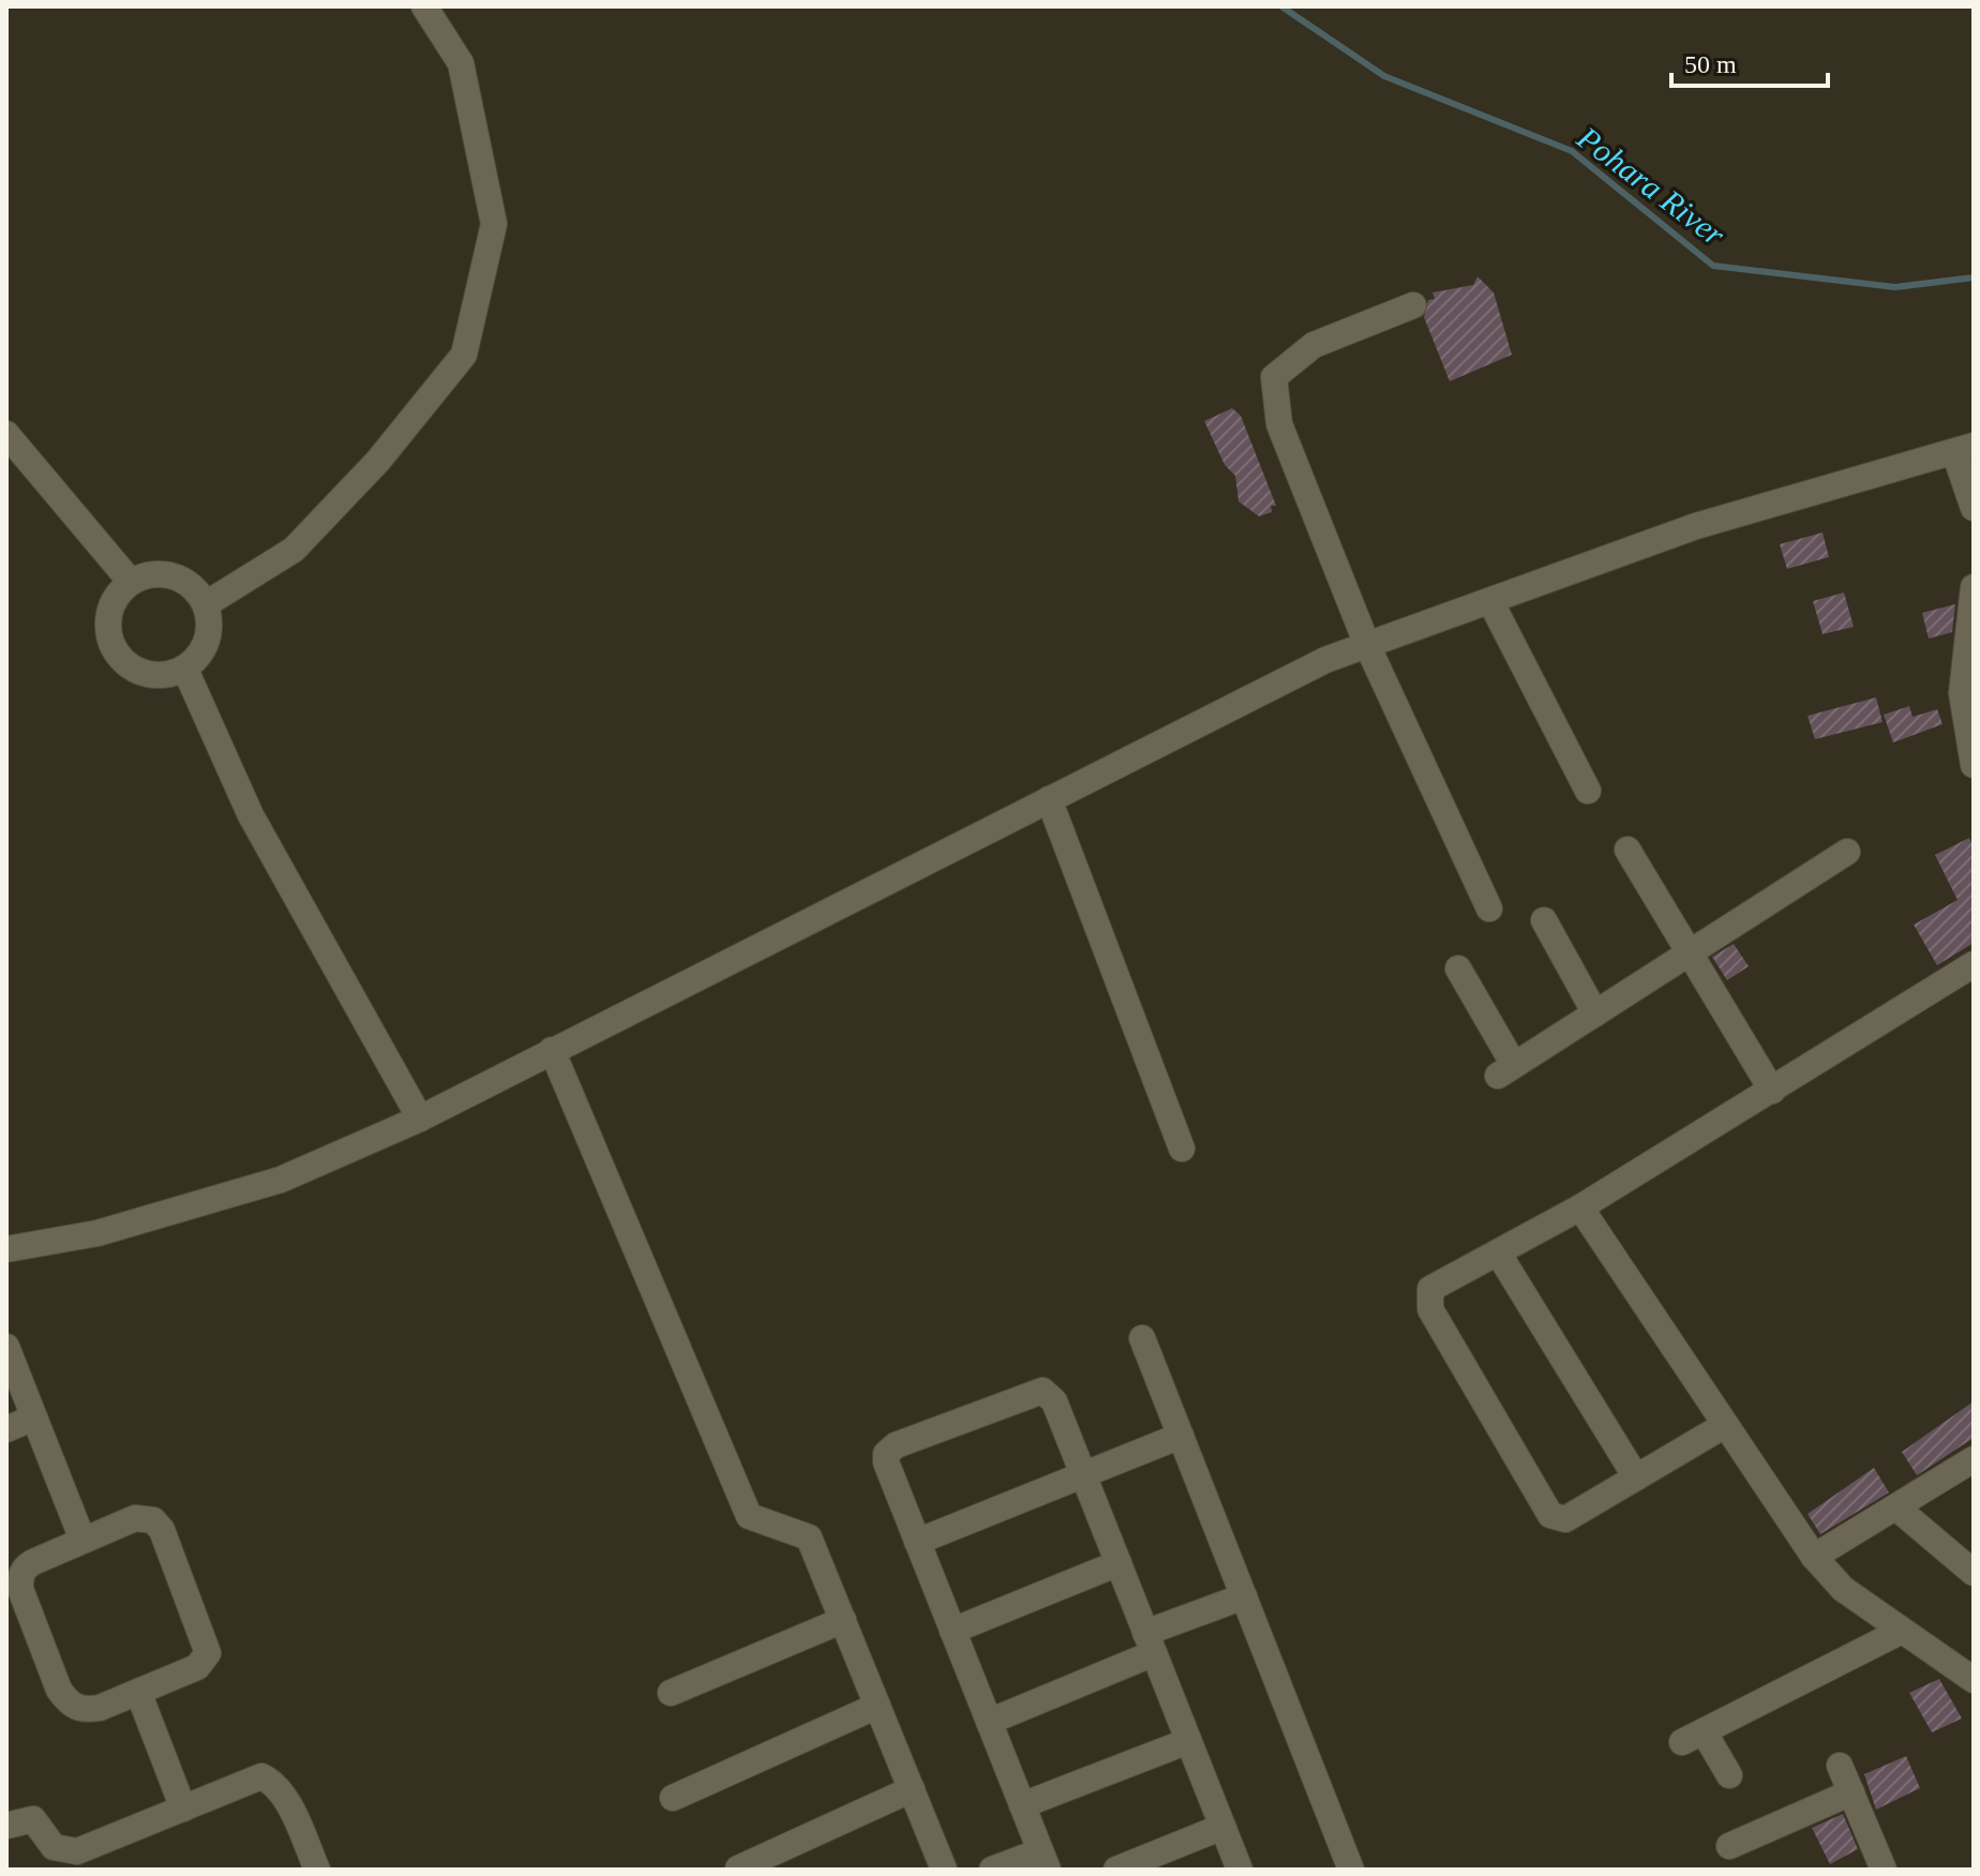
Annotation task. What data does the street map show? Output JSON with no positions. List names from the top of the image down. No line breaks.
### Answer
{"water":["Pohara River"],"scale_bar":"50 m"}
